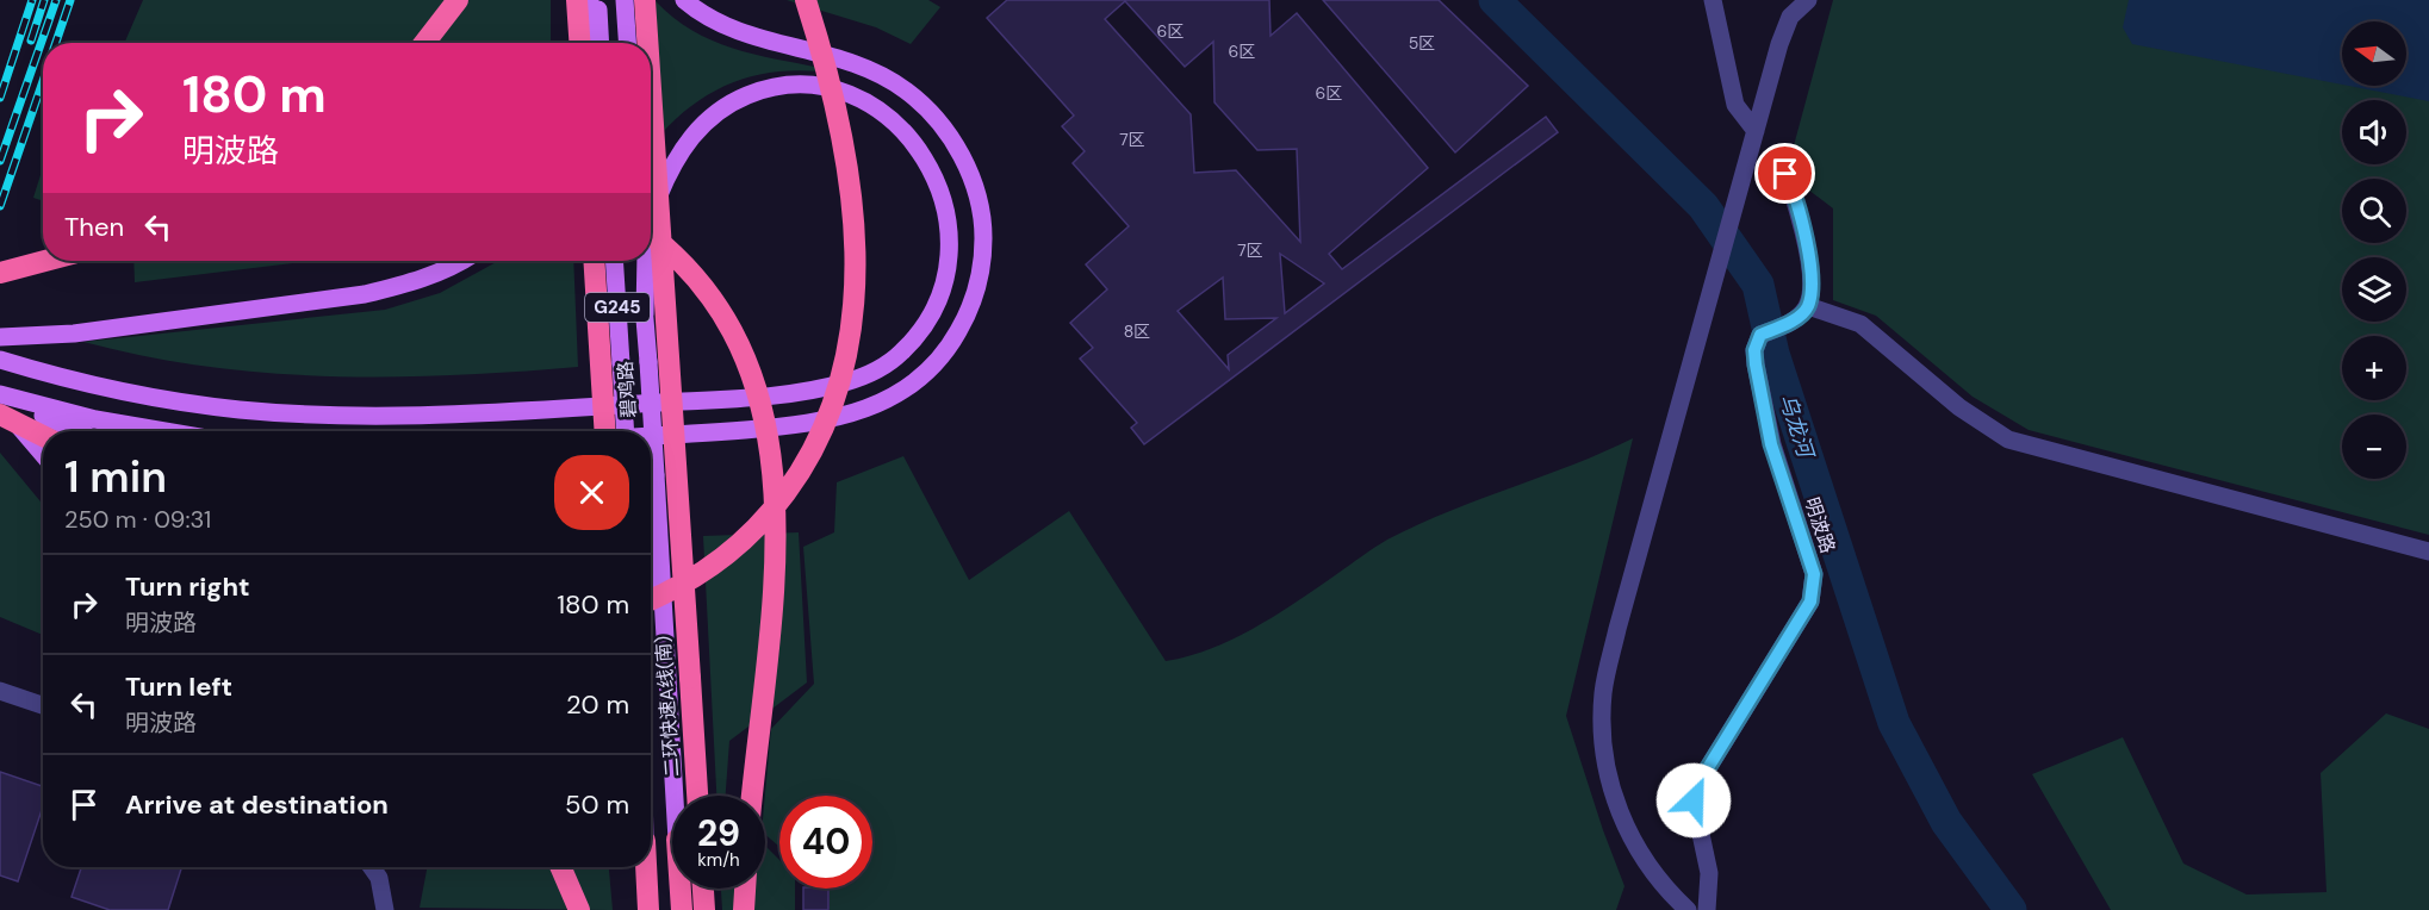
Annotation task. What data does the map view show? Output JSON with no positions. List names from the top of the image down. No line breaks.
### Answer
{"streets":{"highway":["G245","碧鸡路","二环快速A线(南)"],"street":["明波路"]},"water":["乌龙河"],"house_numbers":["6区","5区","6区","6区","7区","7区","8区"],"north":"left","page":{"map_buttons":["+","−"],"turn":["180 m","明波路"],"then":"Then","heading":["1 min","250 m · 09:31"],"list":[{"name":"Turn right","note":"明波路","value":"180 m"},{"name":"Turn left","note":"明波路","value":"20 m"},{"name":"Arrive at destination","value":"50 m"}],"speed":"29 km/h","limit":"40"}}
